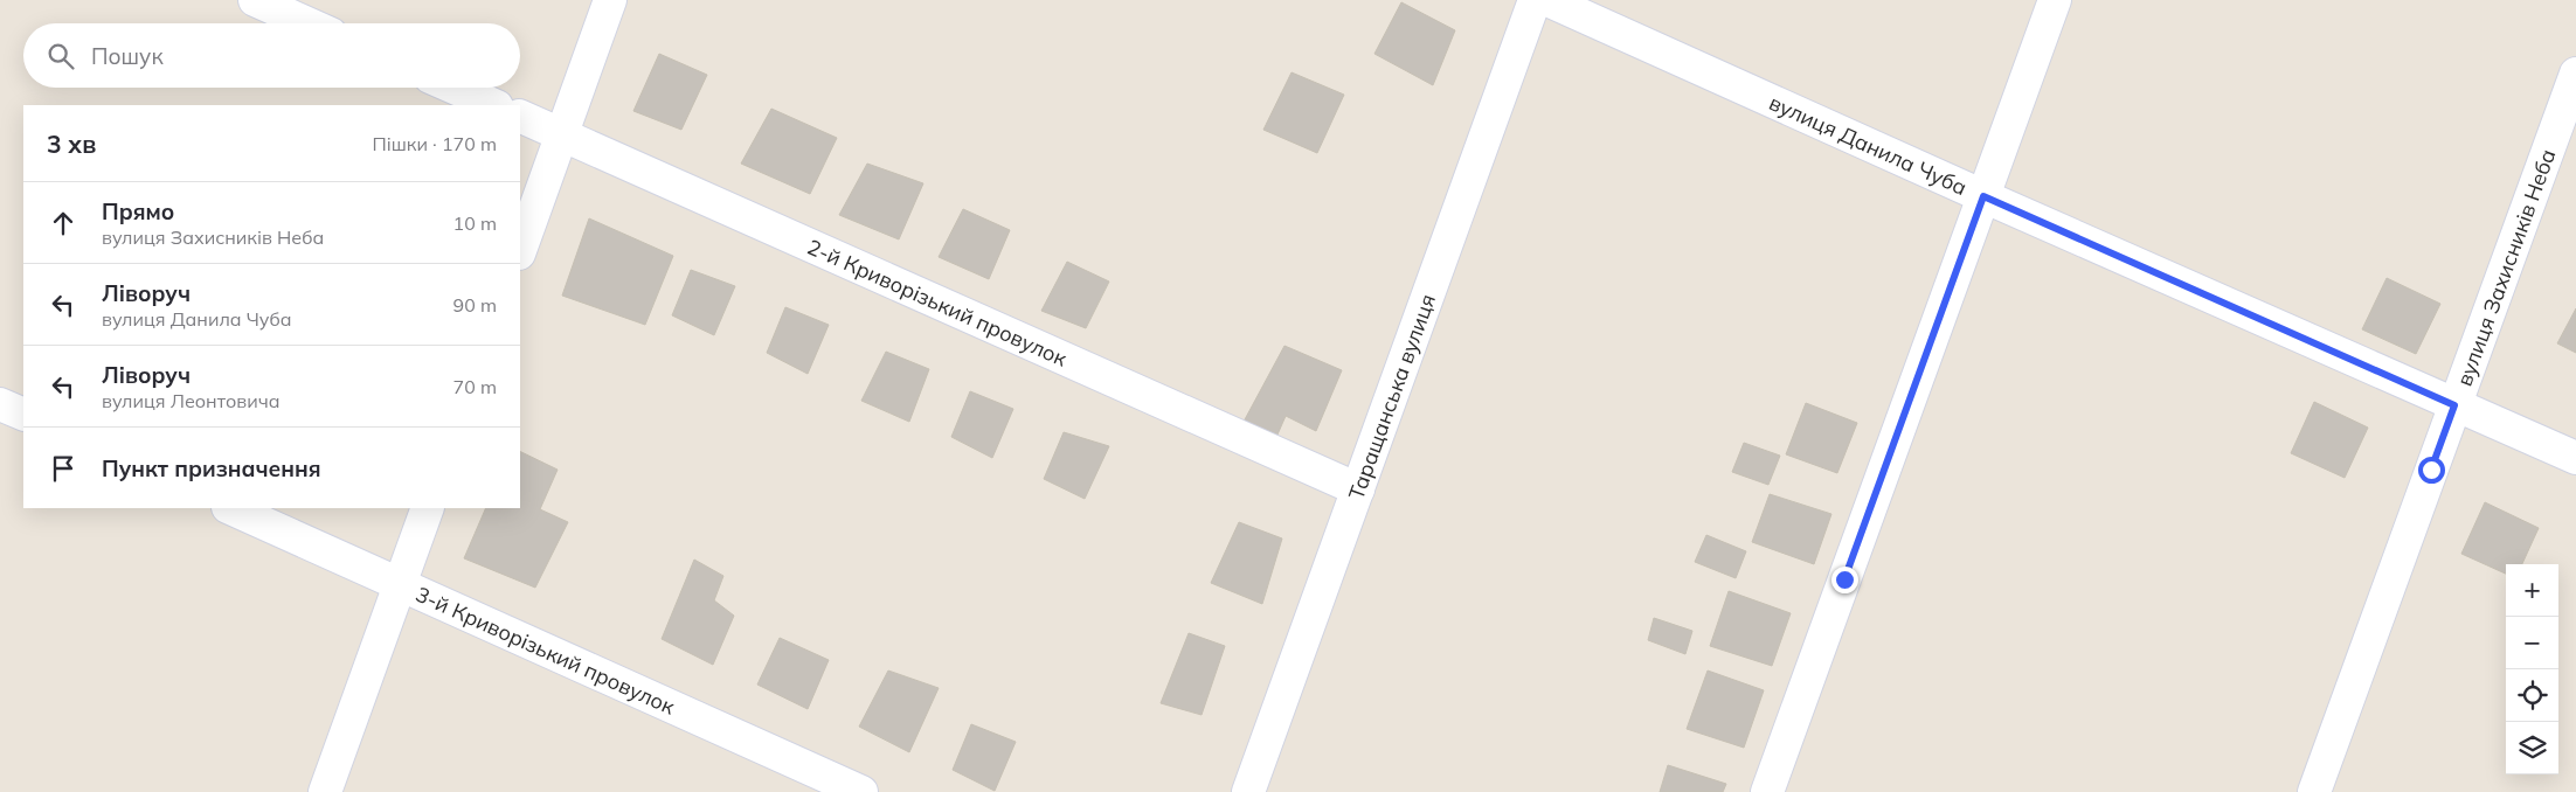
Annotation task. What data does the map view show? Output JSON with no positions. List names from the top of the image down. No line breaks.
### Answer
{"streets":{"street":["вулиця Данила Чуба","вулиця Захисників Неба","2-й Криворізький провулок","Таращанська вулиця","3-й Криворізький провулок"]},"crossings":[["вулиця Данила Чуба","вулиця Захисників Неба"],["2-й Криворізький провулок","Таращанська вулиця"]],"page":{"search":"Пошук","heading":["3 хв","Пішки · 170 m"],"list":[["Прямо","вулиця Захисників Неба","10 m"],["Ліворуч","вулиця Данила Чуба","90 m"],["Ліворуч","вулиця Леонтовича","70 m"],"Пункт призначення"],"map_buttons":["+","−"]}}
